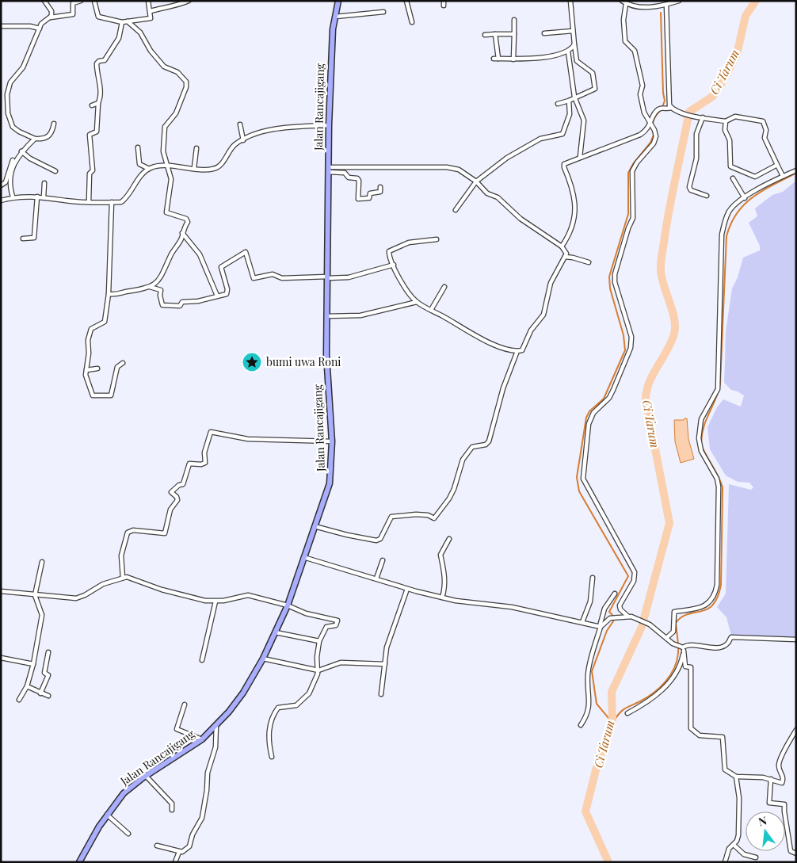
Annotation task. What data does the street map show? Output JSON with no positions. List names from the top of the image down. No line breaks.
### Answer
{"streets":{"main road":["Jalan Rancajigang"]},"water":["Ci Tarum"],"places":{"place":["bumi uwa Roni"]},"north":"top"}
